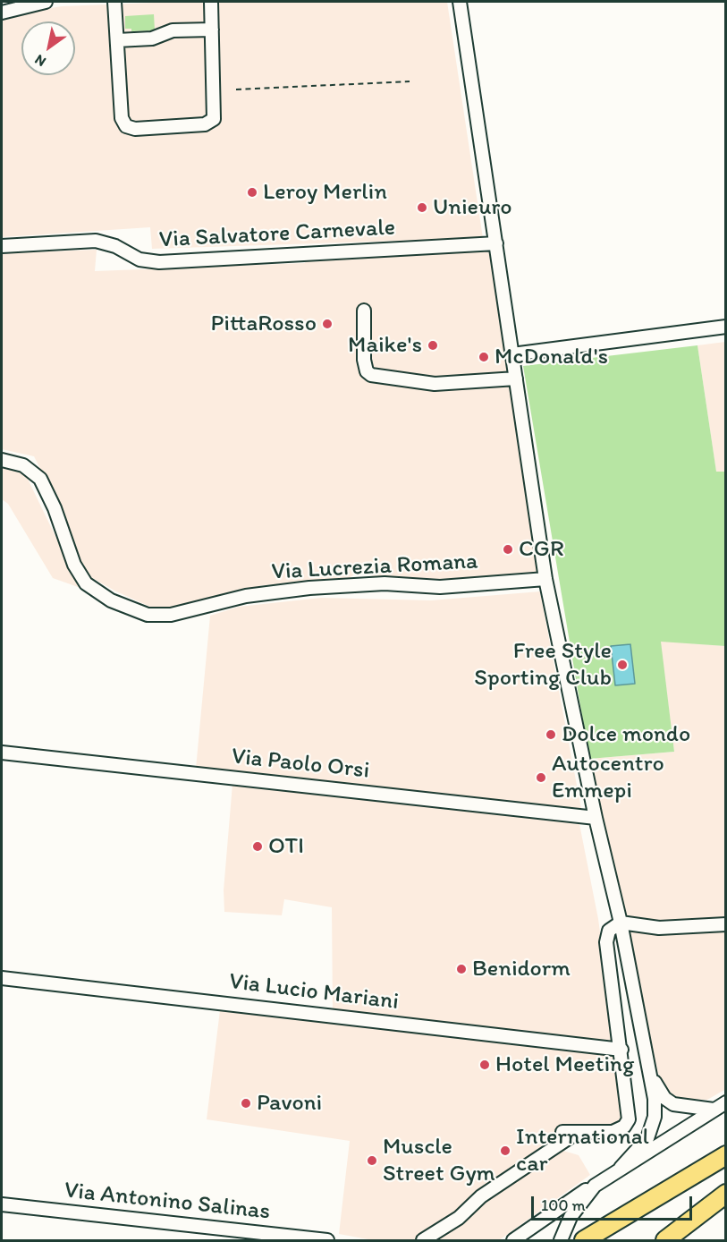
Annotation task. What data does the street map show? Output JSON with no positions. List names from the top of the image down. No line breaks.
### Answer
{"streets":{"street":["Via Salvatore Carnevale","Via Lucrezia Romana","Via Paolo Orsi","Via Lucio Mariani","Via Antonino Salinas"]},"places":["Leroy Merlin","Unieuro","PittaRosso","Maike's","McDonald's","CGR","Free Style Sporting Club","Dolce mondo","Autocentro Emmepi","OTI","Benidorm","Hotel Meeting","Pavoni","International car","Muscle Street Gym"],"scale_bar":"100 m","north":"bottom left"}
